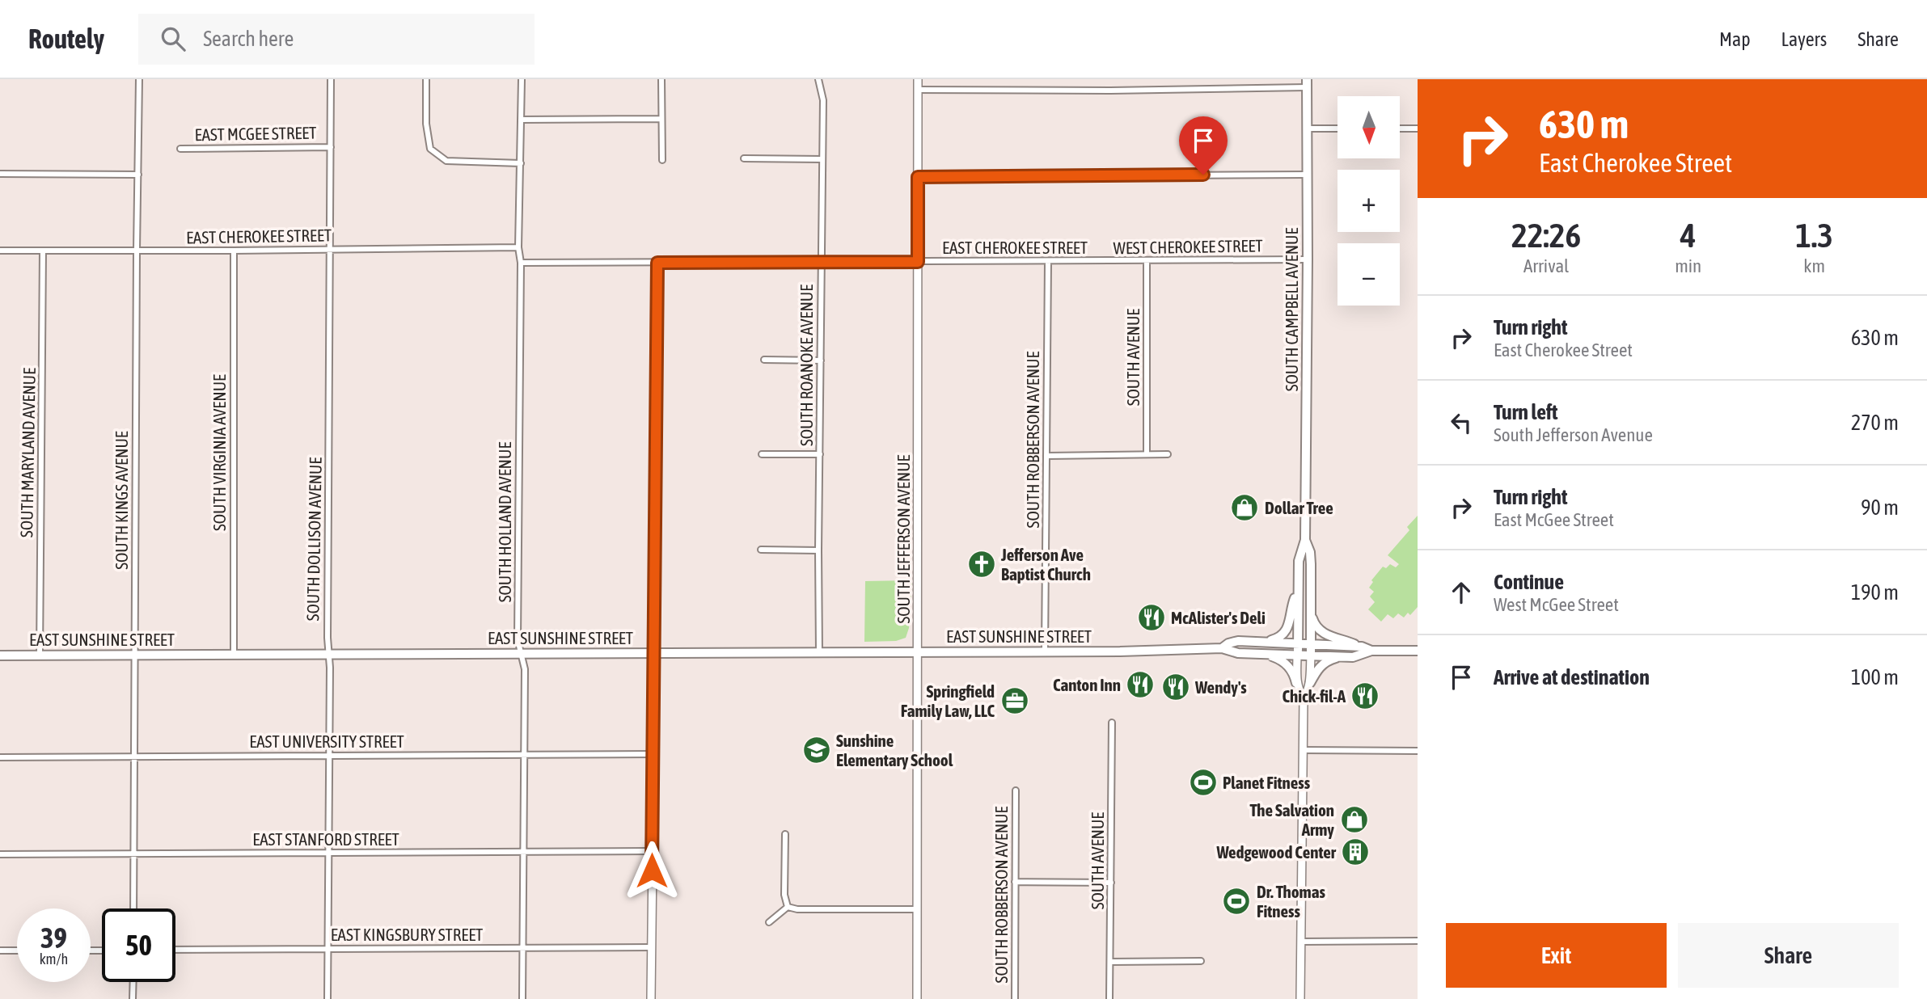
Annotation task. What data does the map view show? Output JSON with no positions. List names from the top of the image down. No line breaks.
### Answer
{"streets":{"main road":["SOUTH CAMPBELL AVENUE","SOUTH JEFFERSON AVENUE","EAST SUNSHINE STREET"],"street":["EAST MCGEE STREET","EAST CHEROKEE STREET","WEST CHEROKEE STREET","SOUTH AVENUE","SOUTH ROANOKE AVENUE","SOUTH ROBBERSON AVENUE","SOUTH MARYLAND AVENUE","SOUTH VIRGINIA AVENUE","SOUTH KINGS AVENUE","SOUTH HOLLAND AVENUE","SOUTH DOLLISON AVENUE","EAST UNIVERSITY STREET","EAST STANFORD STREET","EAST KINGSBURY STREET"]},"crossings":[["EAST MCGEE STREET","SOUTH DOLLISON AVENUE"],["EAST CHEROKEE STREET","WEST CHEROKEE STREET"],["EAST CHEROKEE STREET","SOUTH ROANOKE AVENUE"],["EAST CHEROKEE STREET","SOUTH ROBBERSON AVENUE"],["EAST CHEROKEE STREET","SOUTH MARYLAND AVENUE"],["EAST CHEROKEE STREET","SOUTH VIRGINIA AVENUE"],["EAST CHEROKEE STREET","SOUTH KINGS AVENUE"],["EAST CHEROKEE STREET","SOUTH HOLLAND AVENUE"],["EAST CHEROKEE STREET","SOUTH DOLLISON AVENUE"],["EAST CHEROKEE STREET","SOUTH JEFFERSON AVENUE"],["WEST CHEROKEE STREET","SOUTH CAMPBELL AVENUE"],["WEST CHEROKEE STREET","SOUTH AVENUE"],["SOUTH ROANOKE AVENUE","EAST SUNSHINE STREET"],["SOUTH ROBBERSON AVENUE","EAST SUNSHINE STREET"],["SOUTH MARYLAND AVENUE","EAST SUNSHINE STREET"],["SOUTH VIRGINIA AVENUE","EAST SUNSHINE STREET"],["SOUTH KINGS AVENUE","EAST SUNSHINE STREET"],["SOUTH KINGS AVENUE","EAST UNIVERSITY STREET"],["SOUTH KINGS AVENUE","EAST STANFORD STREET"],["SOUTH HOLLAND AVENUE","EAST SUNSHINE STREET"],["SOUTH HOLLAND AVENUE","EAST UNIVERSITY STREET"],["SOUTH HOLLAND AVENUE","EAST STANFORD STREET"],["SOUTH HOLLAND AVENUE","EAST KINGSBURY STREET"],["SOUTH DOLLISON AVENUE","EAST SUNSHINE STREET"],["SOUTH DOLLISON AVENUE","EAST UNIVERSITY STREET"],["SOUTH DOLLISON AVENUE","EAST STANFORD STREET"],["SOUTH DOLLISON AVENUE","EAST KINGSBURY STREET"],["SOUTH JEFFERSON AVENUE","EAST SUNSHINE STREET"]],"places":{"shop":["Dollar Tree","The Salvation Army"],"church":["Jefferson Ave Baptist Church"],"restaurant":["McAlister's Deli","Canton Inn","Wendy's","Chick-fil-A"],"office":["Springfield Family Law, LLC"],"school or university":["Sunshine Elementary School"],"sports":["Planet Fitness","Dr. Thomas Fitness"],"building":["Wedgewood Center"]},"north":"bottom","page":{"header":"Routely","search":"Search here","nav":["Map","Layers","Share"],"turn":["630 m","East Cherokee Street"],"map_buttons":["+","−"],"eta":["22:26","Arrival","4","min","1.3","km"],"list":[{"name":"Turn right","note":"East Cherokee Street","value":"630 m"},{"name":"Turn left","note":"South Jefferson Avenue","value":"270 m"},{"name":"Turn right","note":"East McGee Street","value":"90 m"},{"name":"Continue","note":"West McGee Street","value":"190 m"},{"name":"Arrive at destination","value":"100 m"}],"speed":"39 km/h","limit":"50","buttons":["Exit","Share"]}}
